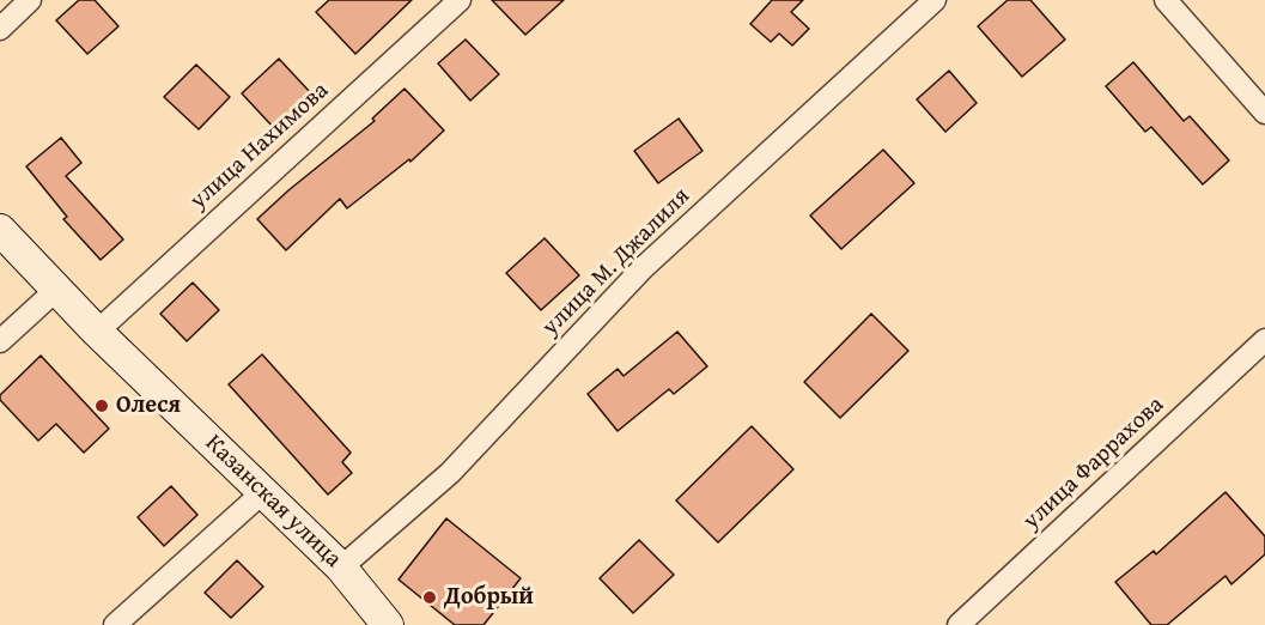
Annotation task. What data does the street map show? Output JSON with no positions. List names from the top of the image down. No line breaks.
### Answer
{"streets":{"street":["улица Нахимова","улица М. Джалиля","улица Фаррахова","Казанская улица"]},"crossings":[["улица Нахимова","Казанская улица"],["улица М. Джалиля","Казанская улица"]],"places":["Олеся","Добрый"]}
